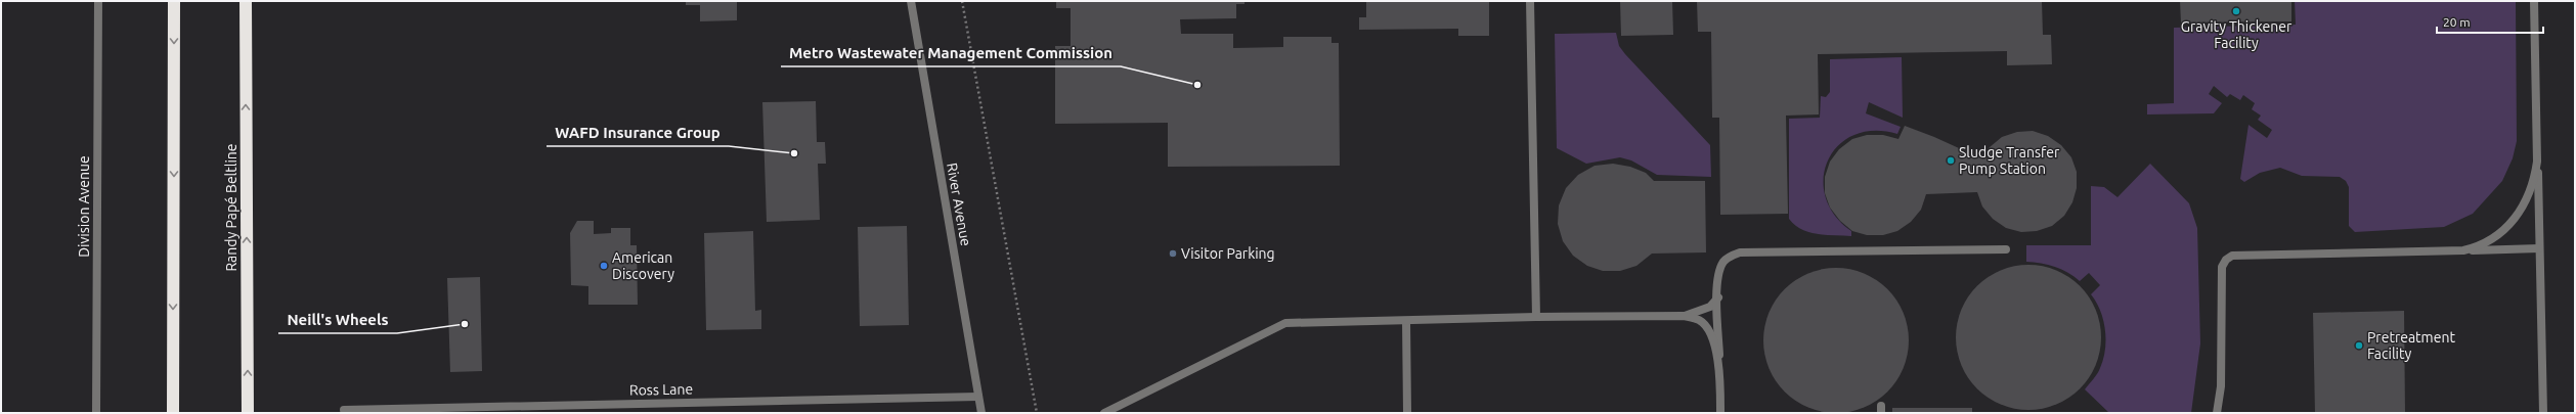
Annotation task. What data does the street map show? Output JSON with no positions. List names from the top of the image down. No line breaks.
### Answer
{"streets":{"highway":["Randy Papé Beltline"],"street":["River Avenue","Division Avenue","Ross Lane"]},"crossings":[["River Avenue","Ross Lane"]],"places":["Gravity Thickener Facility","Metro Wastewater Management Commission","WAFD Insurance Group","Sludge Transfer Pump Station","Visitor Parking","American Discovery","Neill's Wheels","Pretreatment Facility"],"scale_bar":"20 m"}
